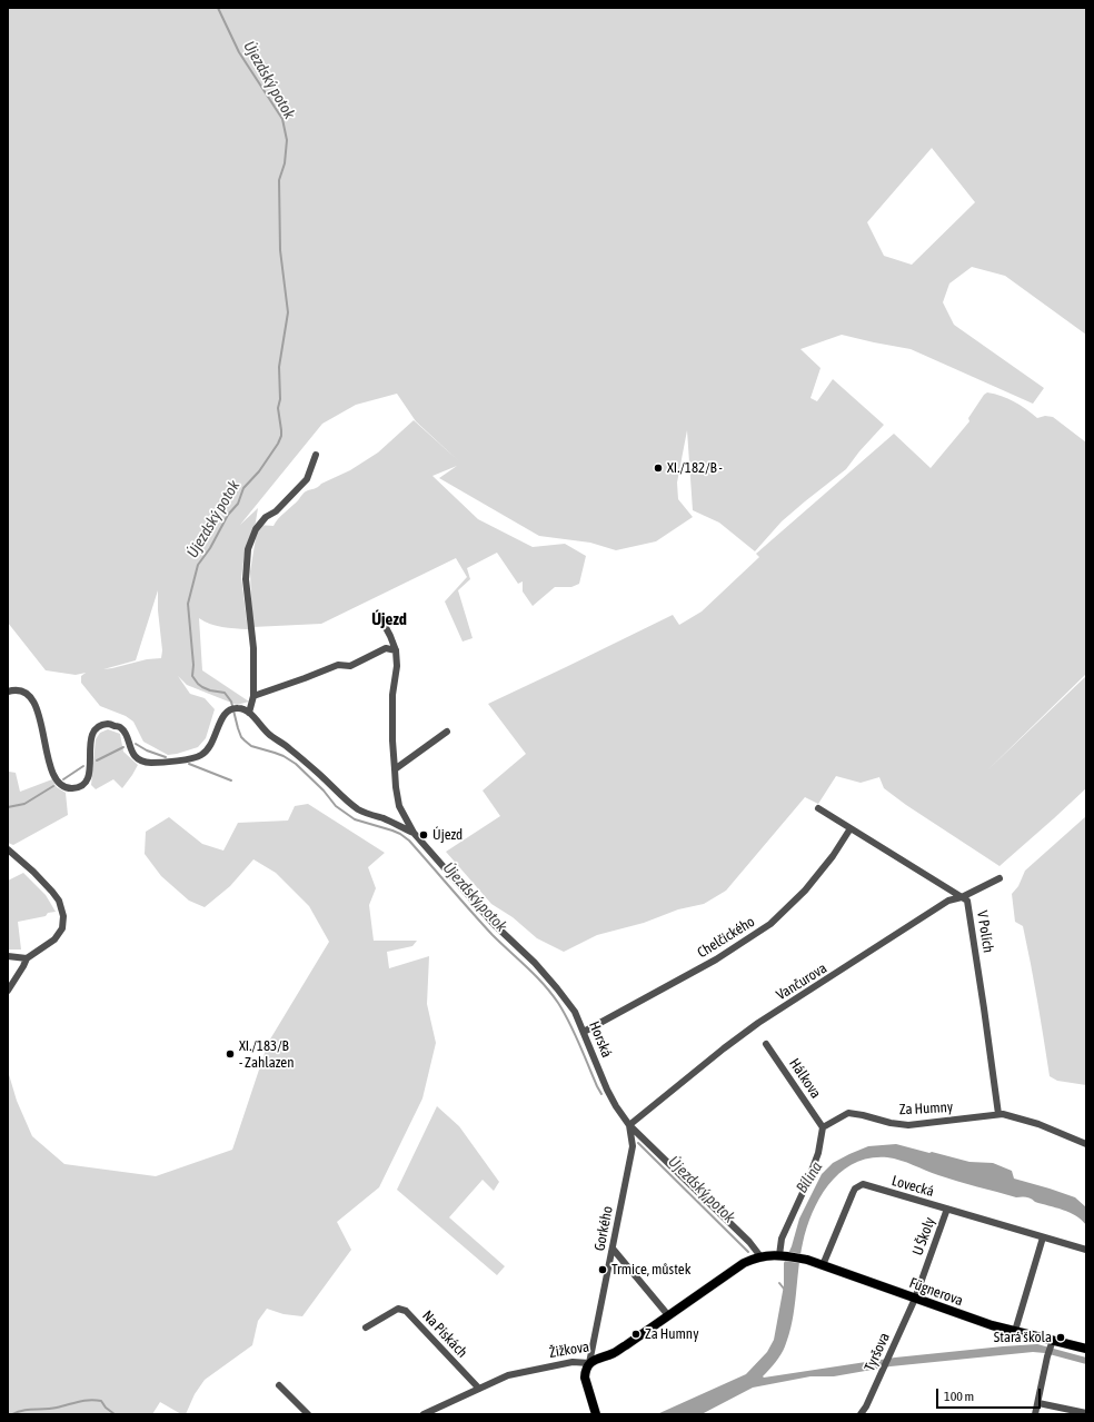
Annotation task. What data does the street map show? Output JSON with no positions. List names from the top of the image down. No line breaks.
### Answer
{"streets":{"main road":["Fügnerova","Žižkova"],"street":["V Polích","Chelčického","Vančurova","Horská","Hálkova","Za Humny","Lovecká","Gorkého","U Školy","Na Pískách","Tyršova"]},"crossings":[["V Polích","Chelčického"],["V Polích","Vančurova"],["V Polích","Za Humny"],["Chelčického","Horská"],["Vančurova","Horská"],["Vančurova","Gorkého"],["Horská","Gorkého"],["Horská","Žižkova"],["Hálkova","Za Humny"],["Lovecká","U Školy"],["Lovecká","Fügnerova"],["Gorkého","Žižkova"],["U Školy","Fügnerova"],["U Školy","Tyršova"],["Fügnerova","Žižkova"],["Fügnerova","Tyršova"],["Na Pískách","Žižkova"]],"districts":["Újezd"],"water":["Újezdský potok","Bílina"],"places":["XI./182/B -","Újezd","XI./183/B - Zahlazen","Trmice, můstek","Za Humny","Stará škola"],"scale_bar":"100 m"}
